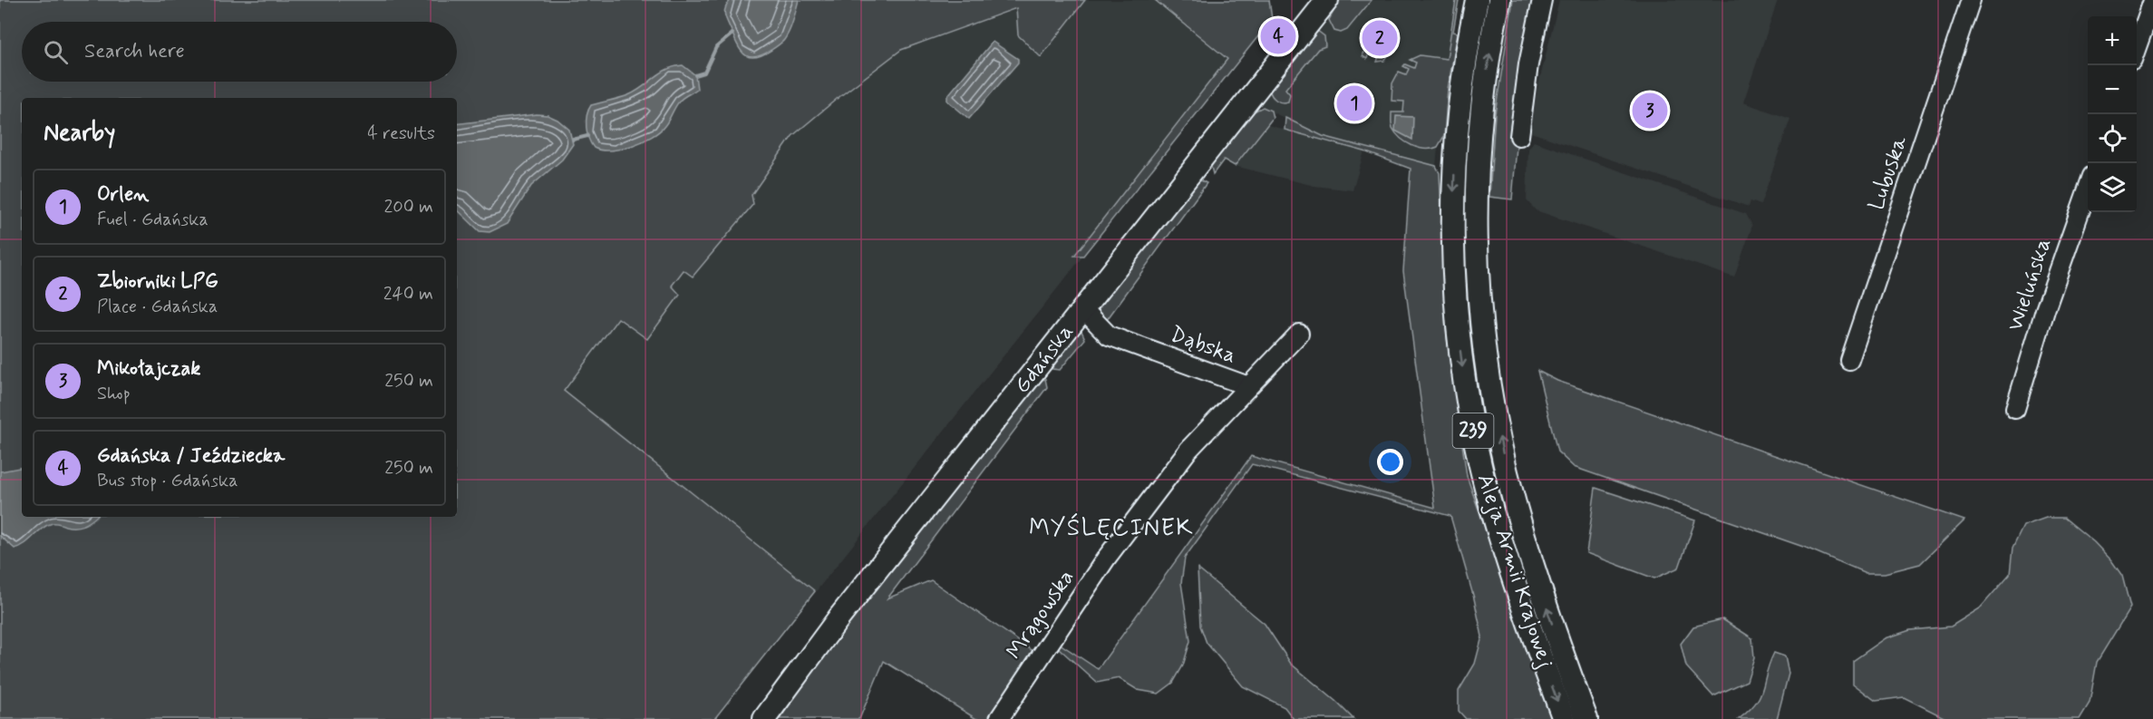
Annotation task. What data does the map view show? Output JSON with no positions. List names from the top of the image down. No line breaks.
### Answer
{"streets":{"main road":["Gdańska","239","Aleja Armii Krajowej"],"street":["Lubuska","Wieluńska","Dąbska","Mrągowska"]},"crossings":[["Dąbska","Gdańska"],["Dąbska","Mrągowska"]],"districts":["MYŚLĘCINEK"],"page":{"map_buttons":["+","−"],"pins":["4","2","1","3"],"search":"Search here","heading":["Nearby","4 results"],"list":[{"mark":"1","name":"Orlen","note":"Fuel · Gdańska","value":"200 m"},{"mark":"2","name":"Zbiorniki LPG","note":"Place · Gdańska","value":"240 m"},{"mark":"3","name":"Mikołajczak","note":"Shop","value":"250 m"},{"mark":"4","name":"Gdańska / Jeździecka","note":"Bus stop · Gdańska","value":"250 m"}]}}
